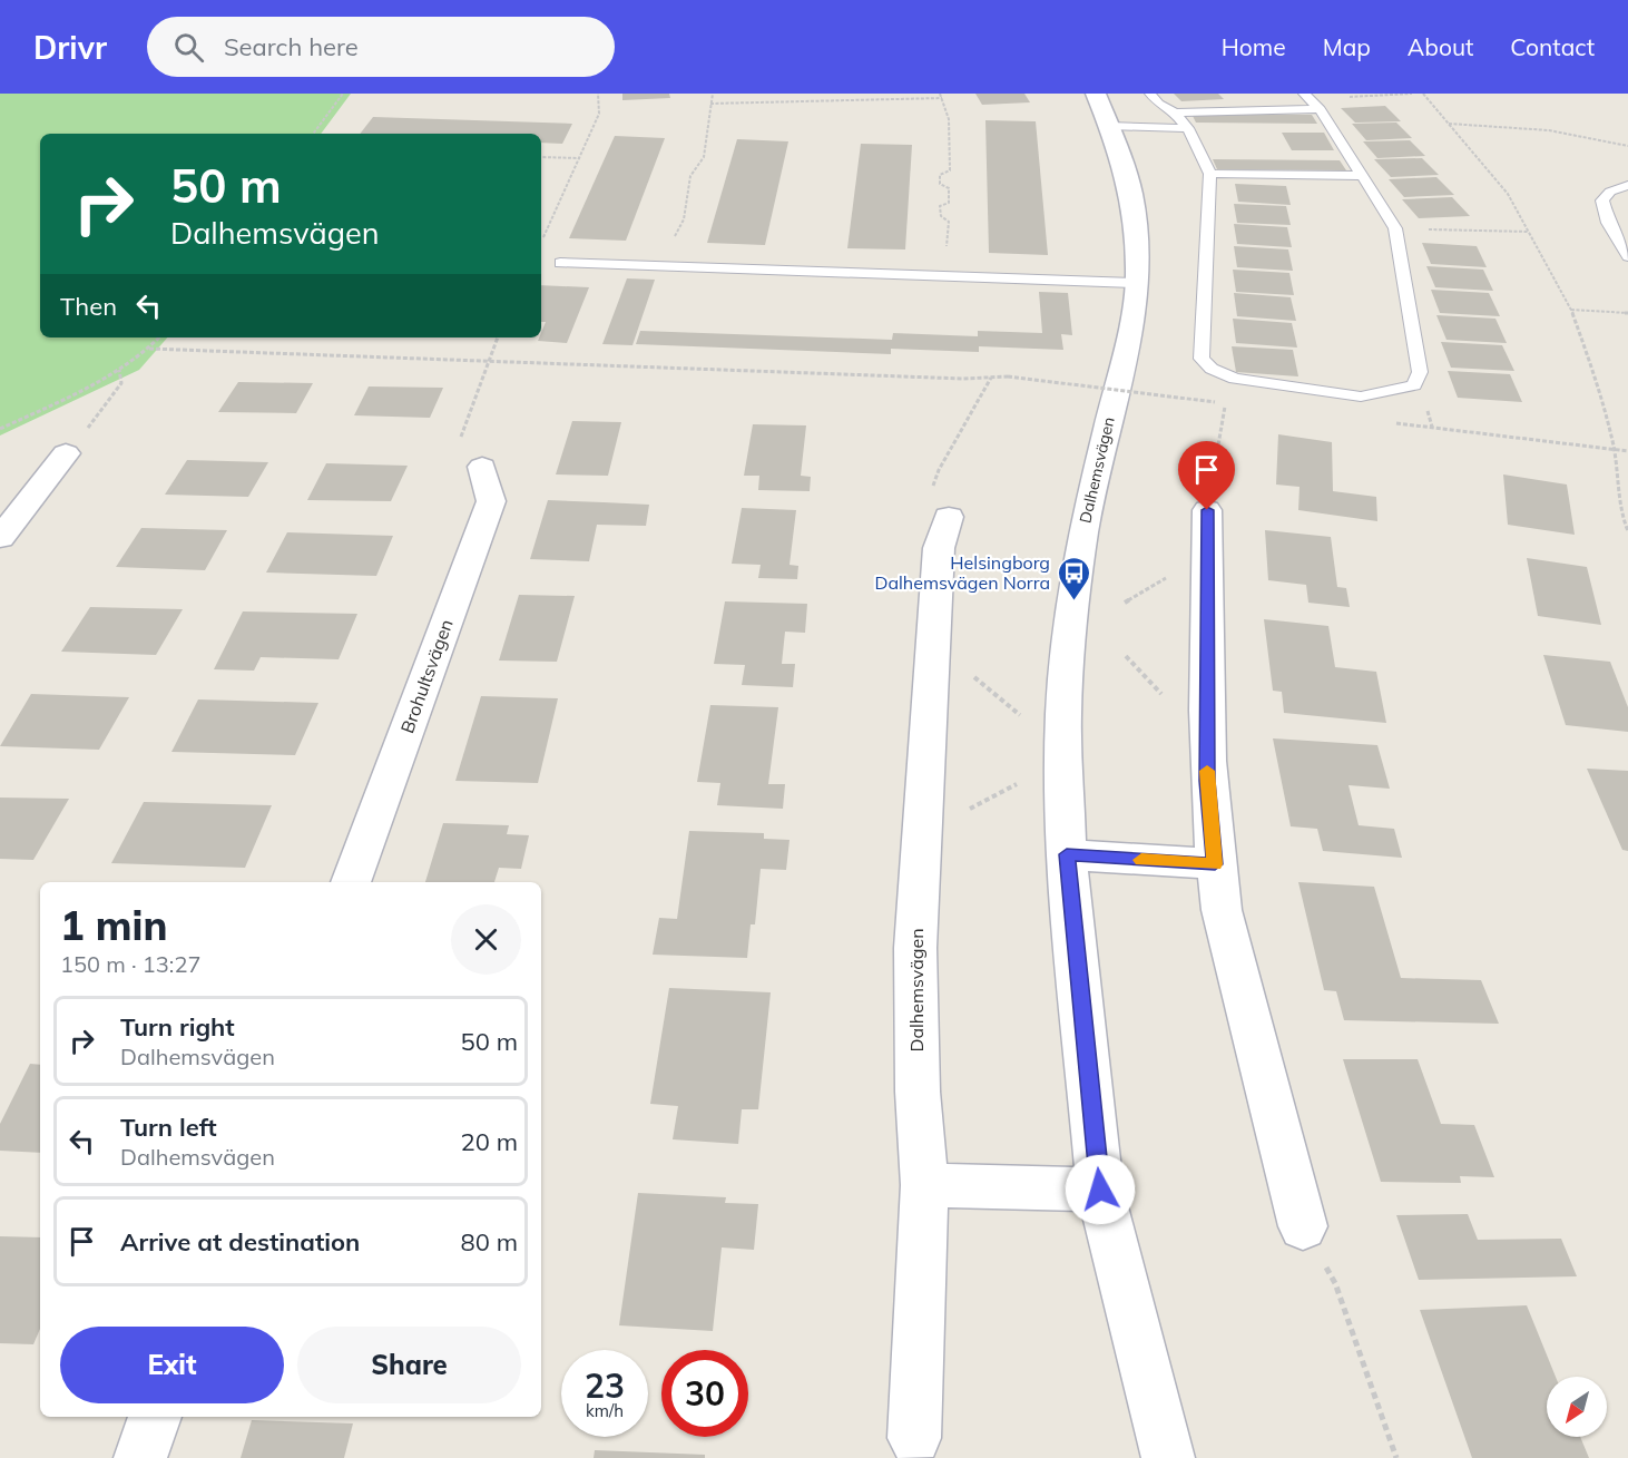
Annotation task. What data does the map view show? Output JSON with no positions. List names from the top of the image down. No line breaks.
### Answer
{"streets":{"street":["Dalhemsvägen","Brohultsvägen"]},"places":{"bus stop":["Helsingborg Dalhemsvägen Norra"]},"north":"bottom left","page":{"header":"Drivr","search":"Search here","nav":["Home","Map","About","Contact"],"turn":["50 m","Dalhemsvägen"],"then":"Then","heading":["1 min","150 m · 13:27"],"list":[{"name":"Turn right","note":"Dalhemsvägen","value":"50 m"},{"name":"Turn left","note":"Dalhemsvägen","value":"20 m"},{"name":"Arrive at destination","value":"80 m"}],"buttons":["Exit","Share"],"speed":"23 km/h","limit":"30"}}
